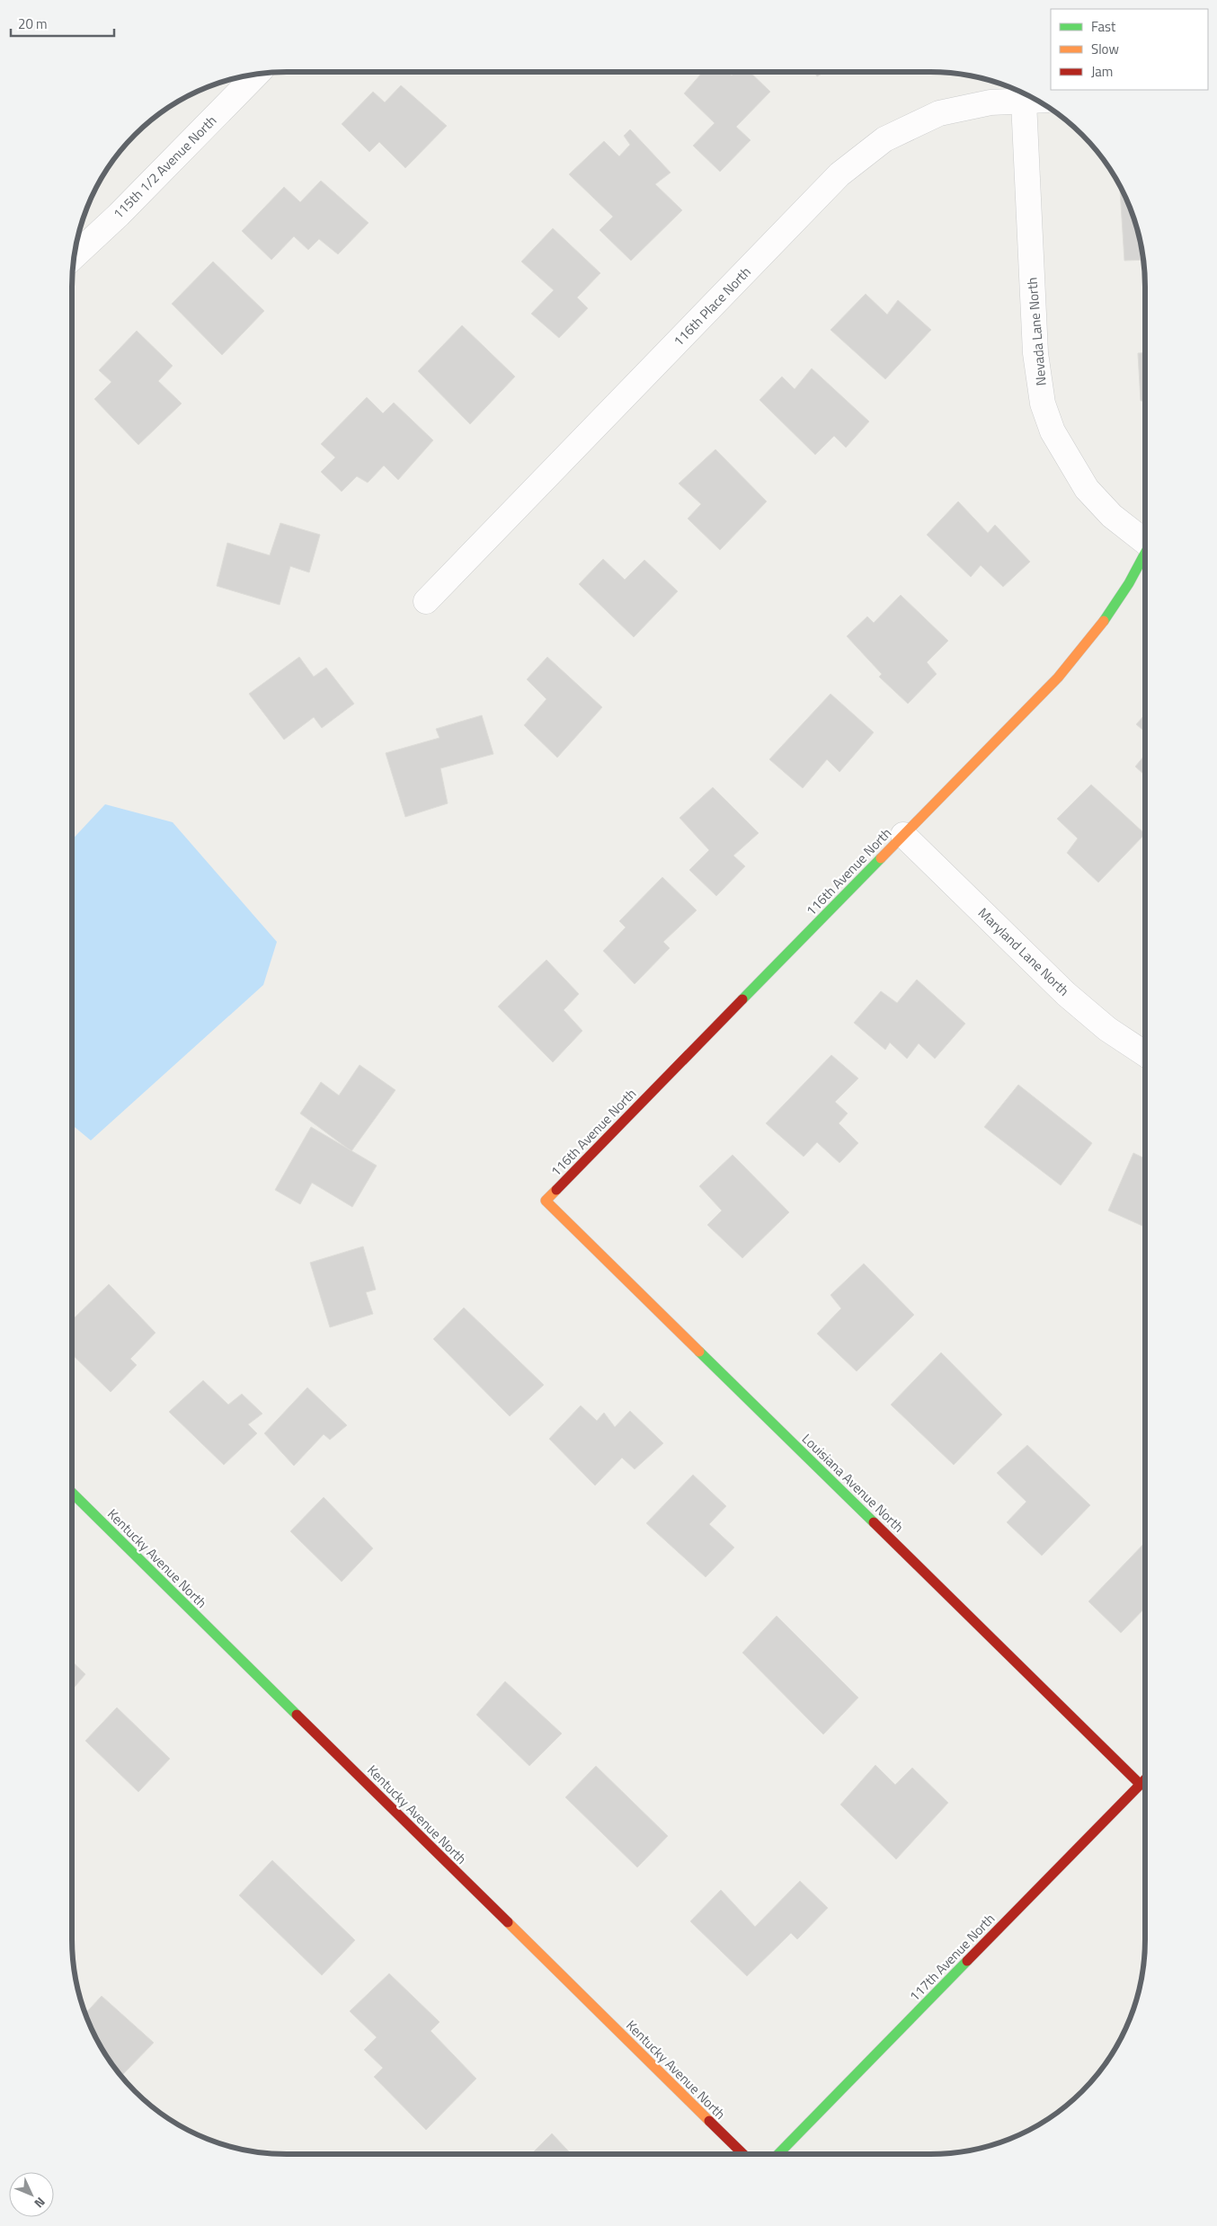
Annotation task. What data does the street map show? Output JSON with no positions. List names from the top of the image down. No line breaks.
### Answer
{"streets":{"street":["115th 1/2 Avenue North","116th Place North","Nevada Lane North","116th Avenue North","Maryland Lane North","Louisiana Avenue North","Kentucky Avenue North","117th Avenue North"]},"crossings":[["116th Place North","Nevada Lane North"],["116th Avenue North","Maryland Lane North"],["116th Avenue North","Louisiana Avenue North"],["Louisiana Avenue North","117th Avenue North"]],"legend":["Fast","Slow","Jam"],"scale_bar":"20 m","north":"bottom right"}
